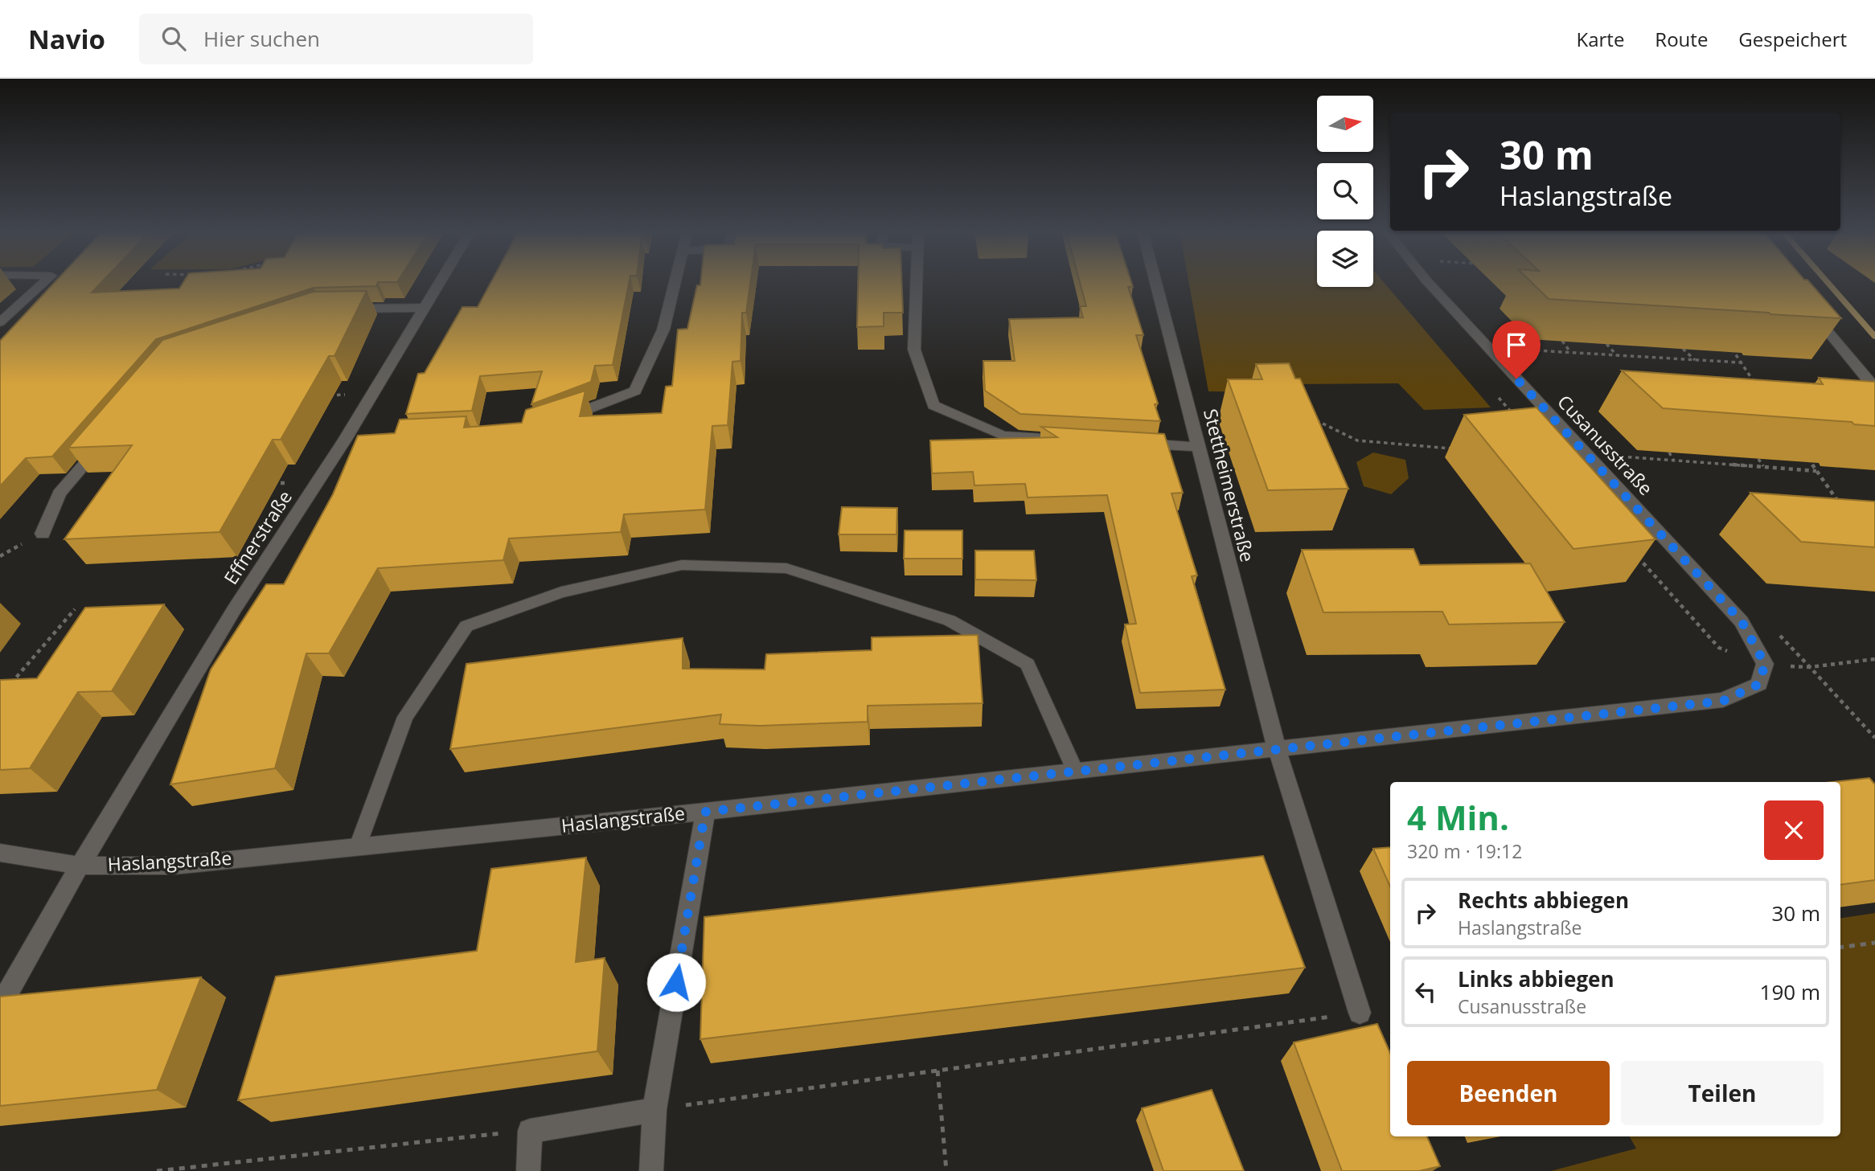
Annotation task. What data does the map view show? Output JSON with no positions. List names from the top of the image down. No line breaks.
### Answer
{"streets":{"street":["Cusanusstraße","Stettheimerstraße","Effnerstraße","Haslangstraße"]},"crossings":[["Cusanusstraße","Haslangstraße"],["Stettheimerstraße","Haslangstraße"],["Effnerstraße","Haslangstraße"]],"north":"right","page":{"header":"Navio","search":"Hier suchen","nav":["Karte","Route","Gespeichert"],"turn":["30 m","Haslangstraße"],"heading":["4 Min.","320 m · 19:12"],"list":[{"name":"Rechts abbiegen","note":"Haslangstraße","value":"30 m"},{"name":"Links abbiegen","note":"Cusanusstraße","value":"190 m"}],"buttons":["Beenden","Teilen"]}}
